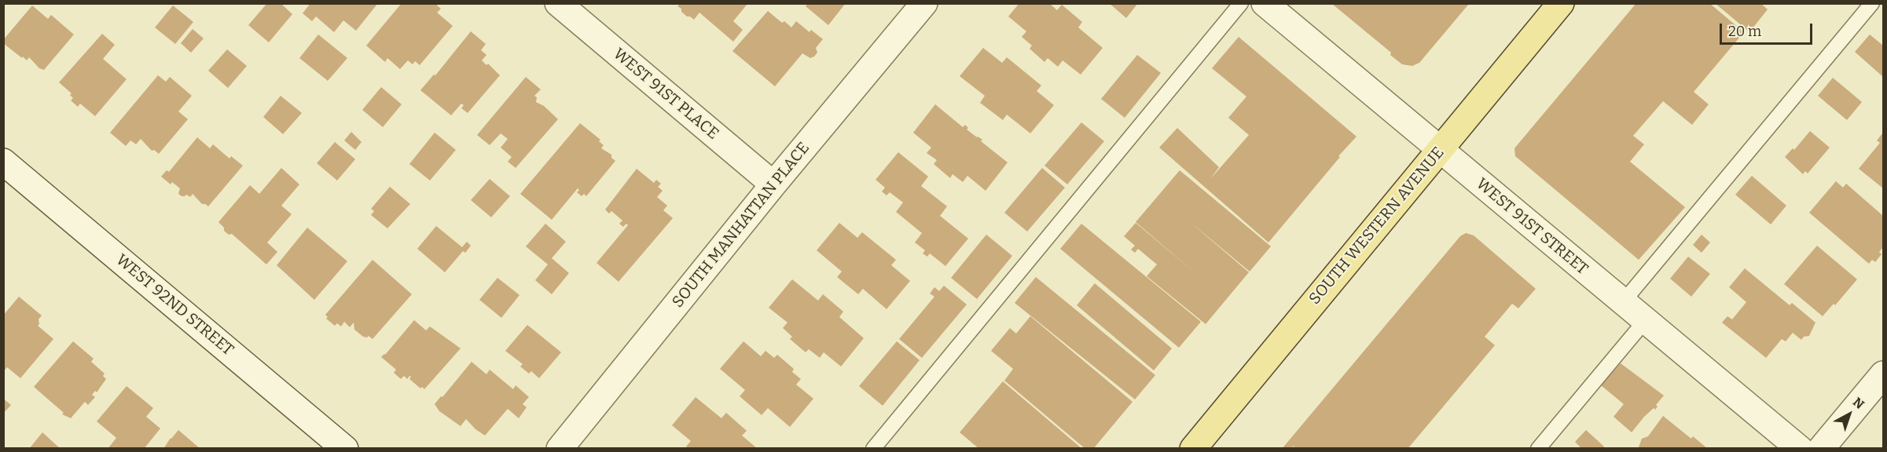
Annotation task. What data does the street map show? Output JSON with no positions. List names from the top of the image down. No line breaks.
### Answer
{"streets":{"main road":["SOUTH WESTERN AVENUE"],"street":["WEST 91ST PLACE","SOUTH MANHATTAN PLACE","WEST 91ST STREET","WEST 92ND STREET"]},"crossings":[["WEST 91ST PLACE","SOUTH MANHATTAN PLACE"],["SOUTH WESTERN AVENUE","WEST 91ST STREET"]],"scale_bar":"20 m","north":"top right"}
